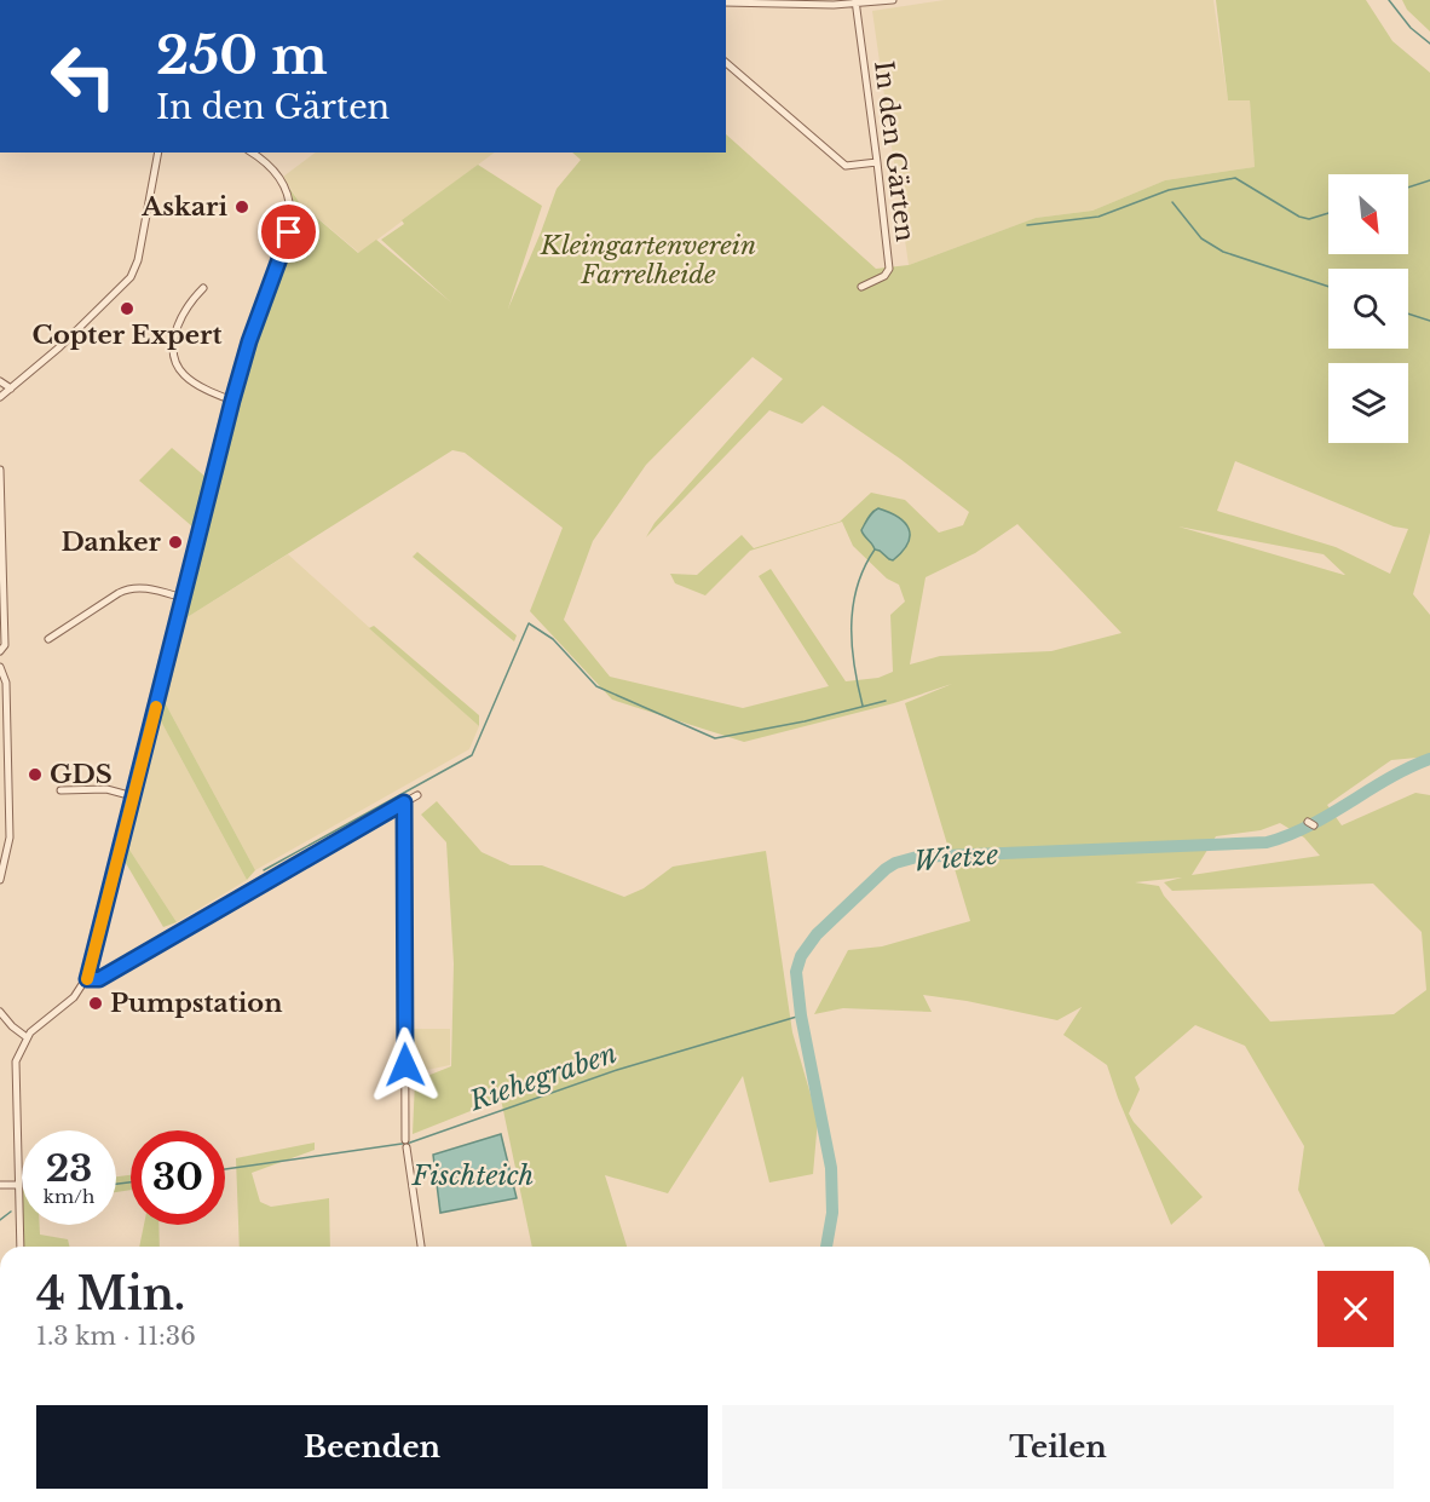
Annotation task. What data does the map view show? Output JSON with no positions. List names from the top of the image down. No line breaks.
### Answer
{"streets":{"street":["In den Gärten"]},"water":["Wietze","Riehegraben","Fischteich"],"parks":["Kleingartenverein Farrelheide"],"places":["Askari","Copter Expert","Danker","GDS","Pumpstation"],"north":"bottom right","page":{"turn":["250 m","In den Gärten"],"speed":"23 km/h","limit":"30","heading":["4 Min.","1.3 km · 11:36"],"buttons":["Beenden","Teilen"]}}
